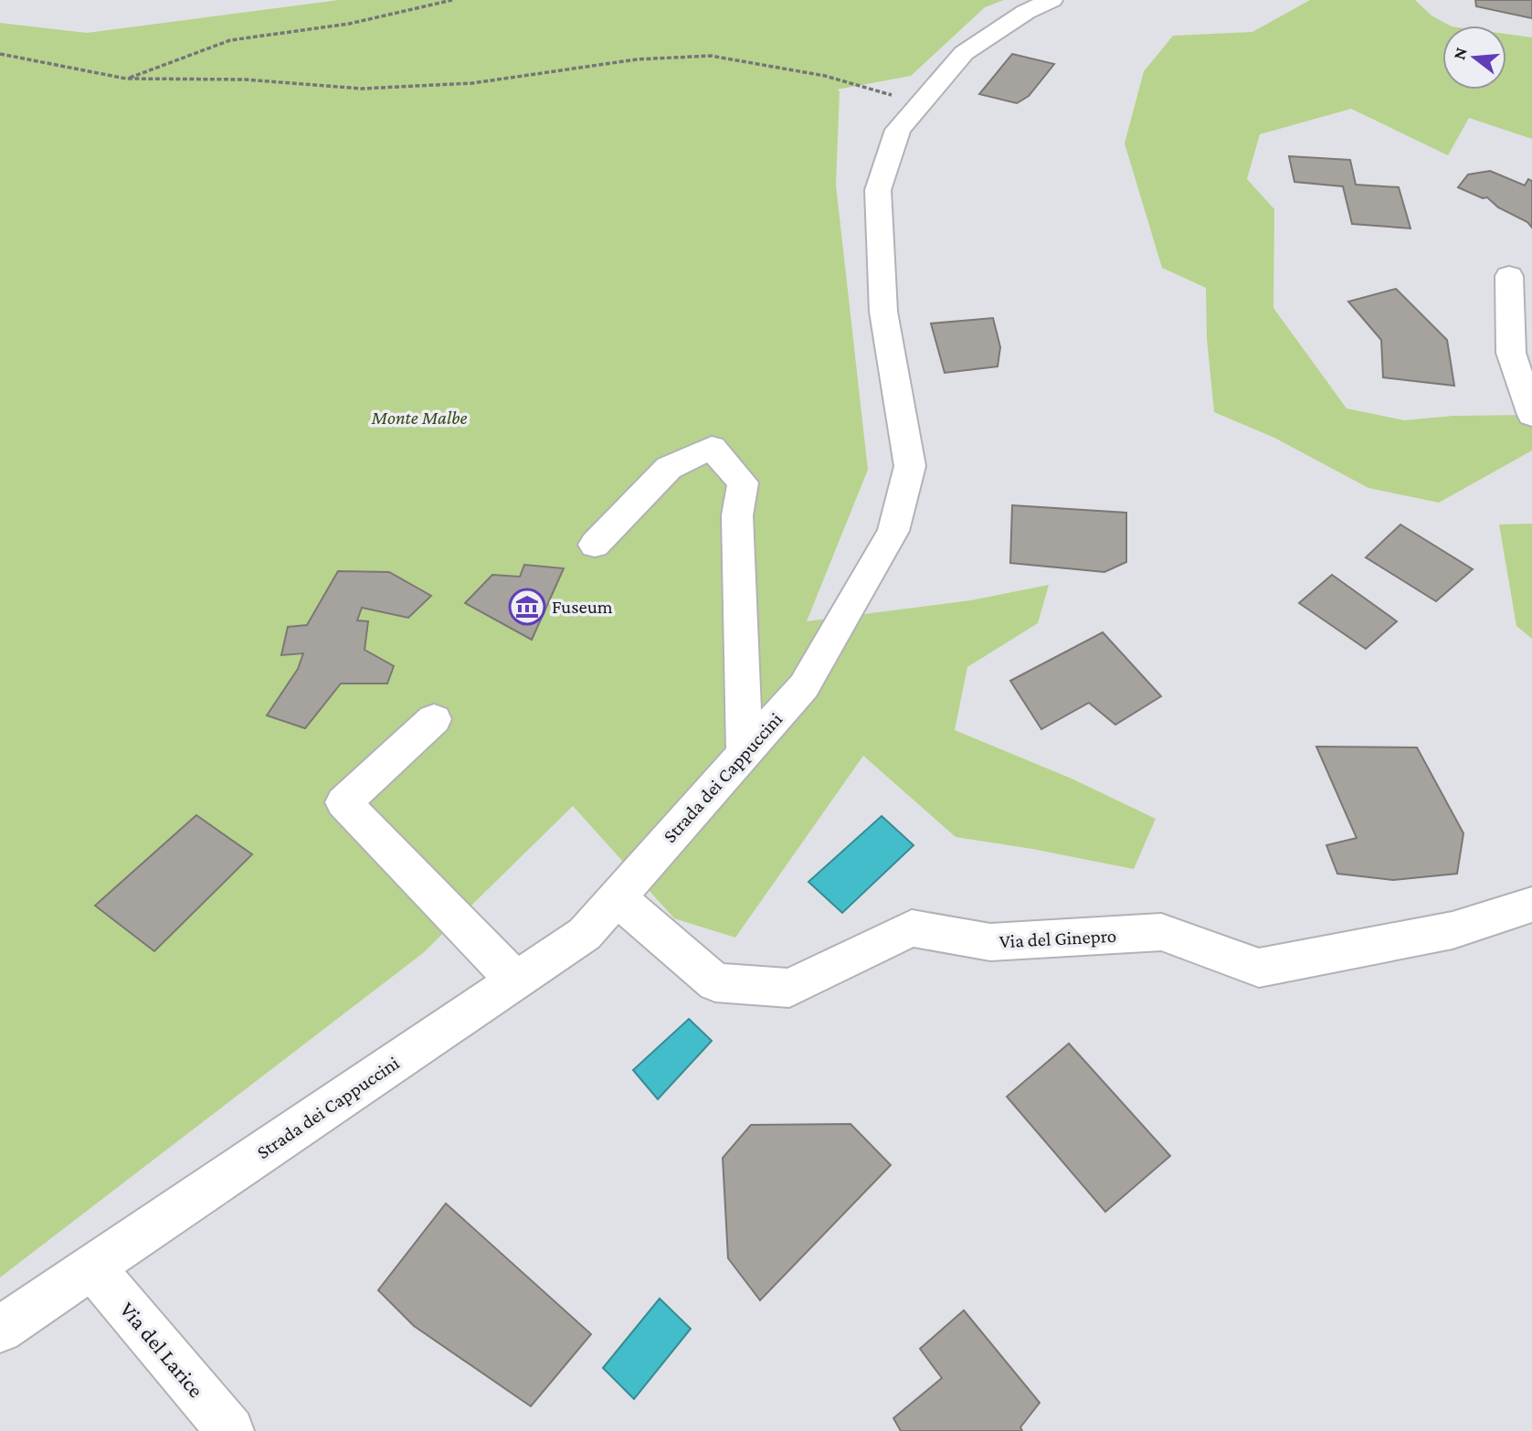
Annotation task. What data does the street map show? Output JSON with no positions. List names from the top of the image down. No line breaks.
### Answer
{"streets":{"street":["Strada dei Cappuccini","Via del Ginepro","Via del Larice"]},"crossings":[["Strada dei Cappuccini","Via del Ginepro"],["Strada dei Cappuccini","Via del Larice"]],"parks":["Monte Malbe"],"places":{"museum":["Fuseum"]},"north":"left"}
